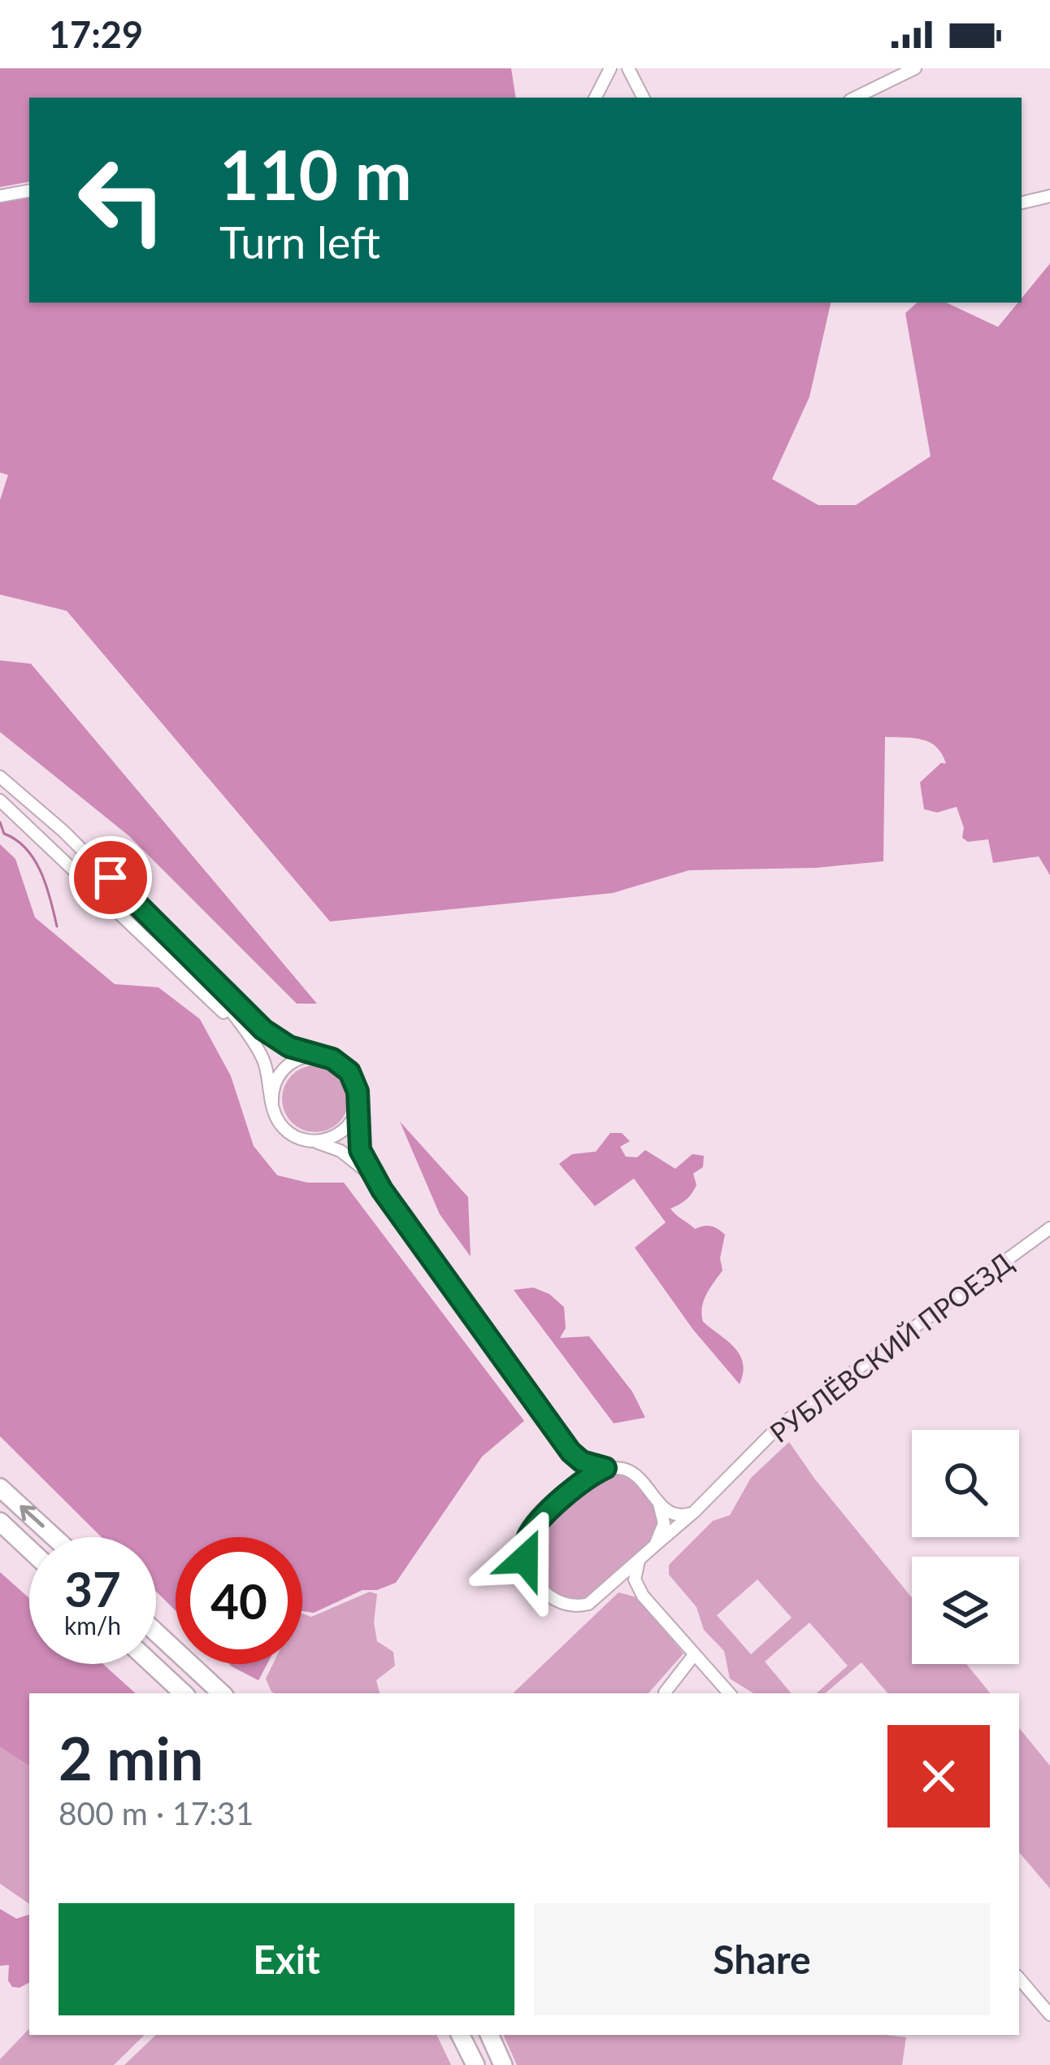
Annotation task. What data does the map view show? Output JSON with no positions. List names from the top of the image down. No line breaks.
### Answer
{"streets":{"street":["РУБЛЁВСКИЙ ПРОЕЗД"]},"page":{"status":"17:29","turn":["110 m","Turn left"],"speed":"37 km/h","limit":"40","heading":["2 min","800 m · 17:31"],"buttons":["Exit","Share"]}}
